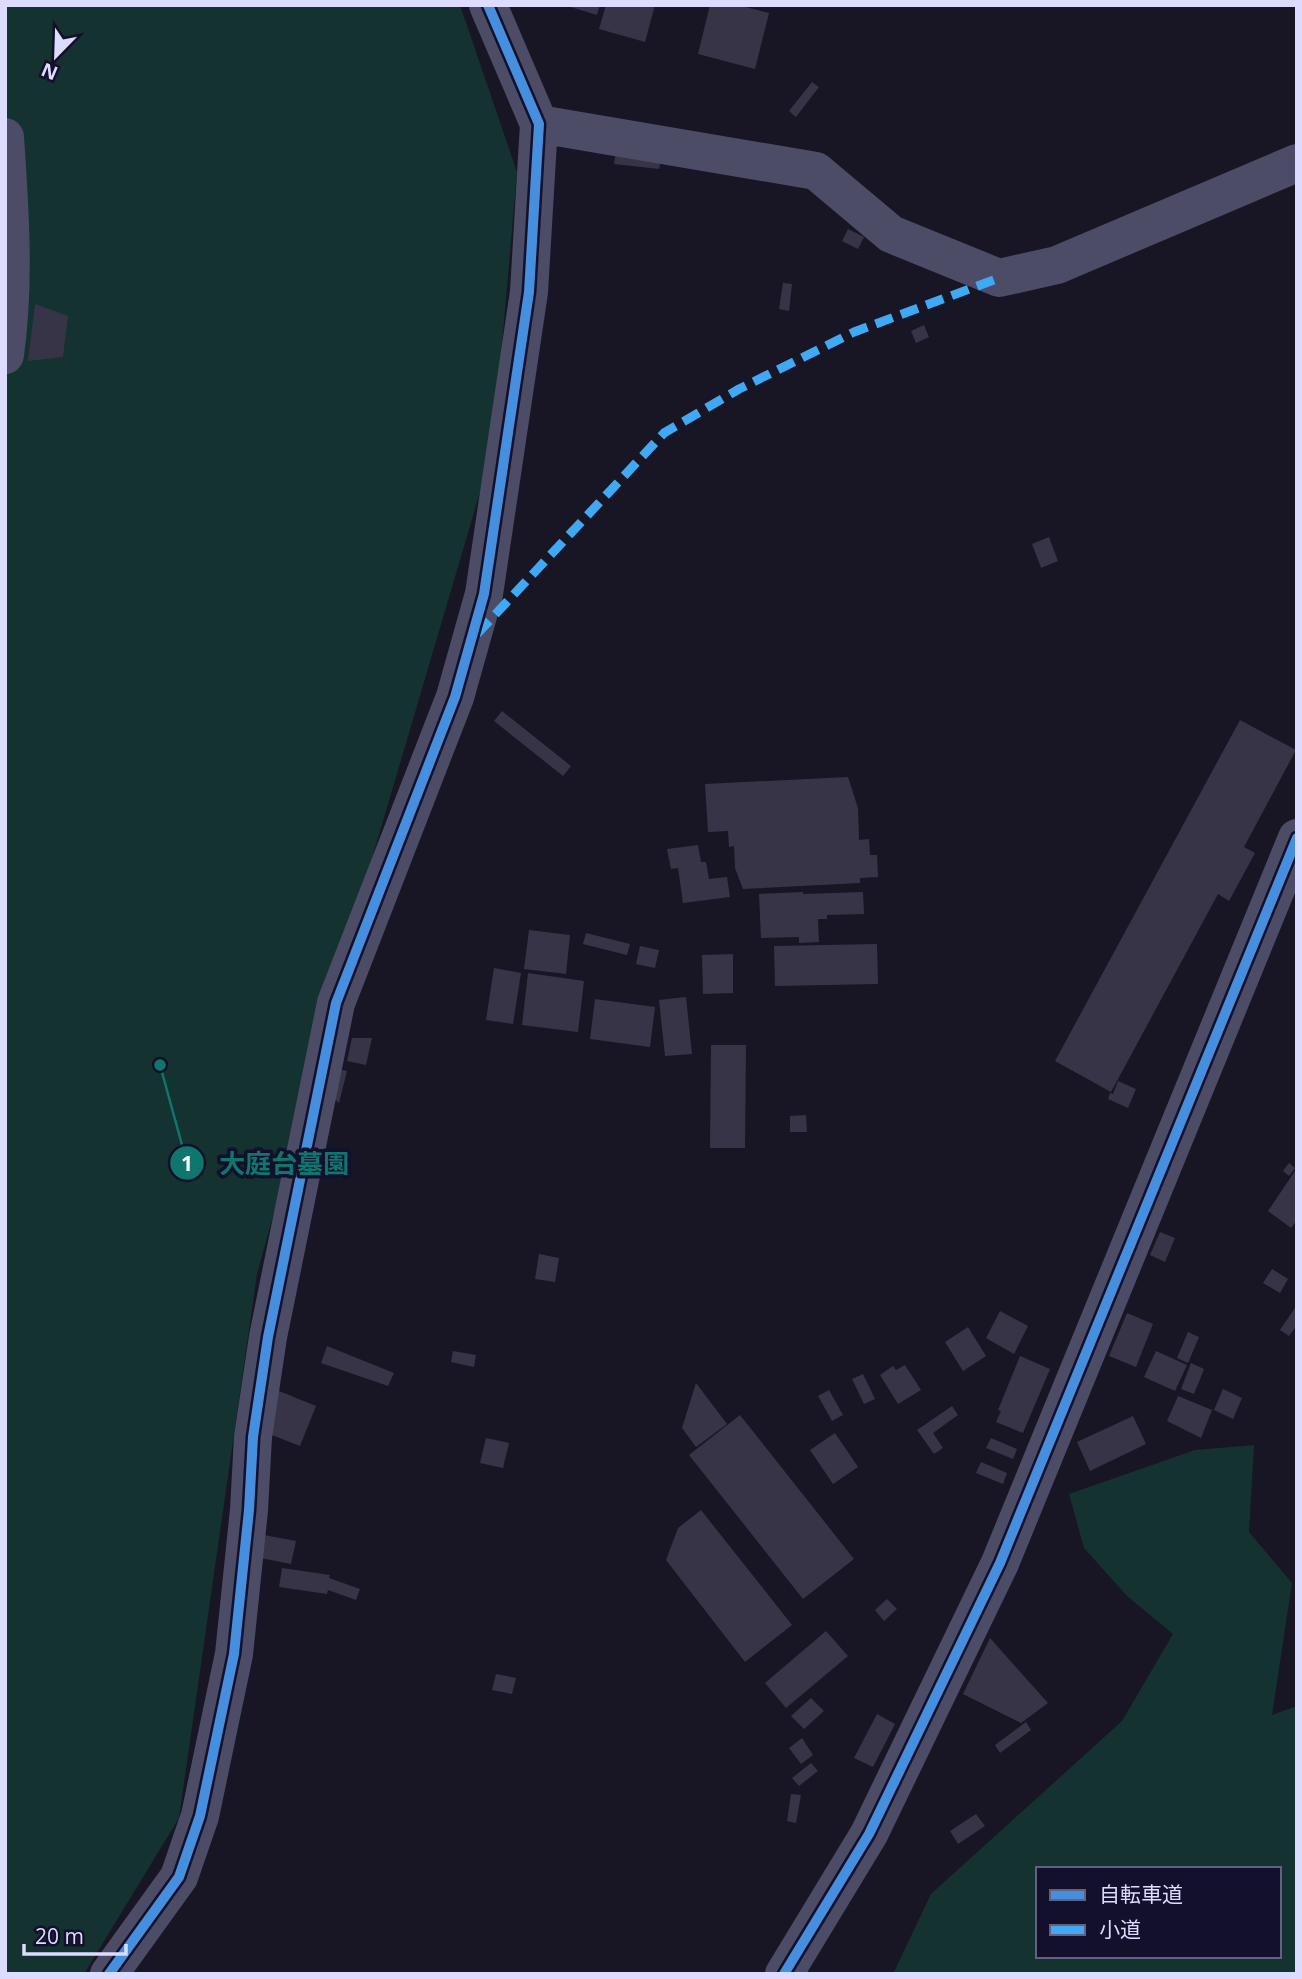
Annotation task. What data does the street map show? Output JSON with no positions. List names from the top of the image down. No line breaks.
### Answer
{"places":["大庭台墓園"],"legend":["自転車道","小道"],"scale_bar":"20 m","north":"bottom left"}
